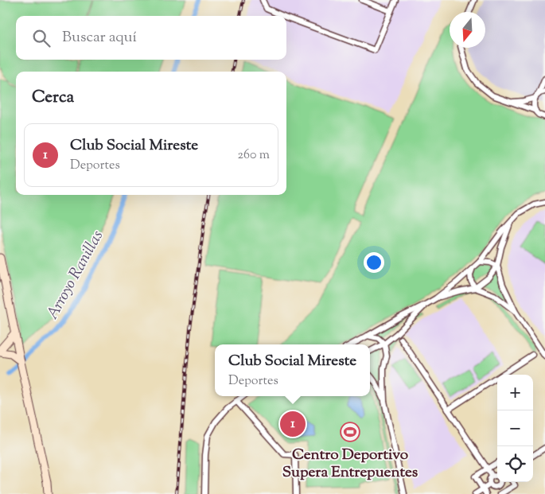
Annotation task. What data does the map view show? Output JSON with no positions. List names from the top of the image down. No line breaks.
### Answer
{"water":["Arroyo Ranillas"],"places":{"sports":["Centro Deportivo Supera Entrepuentes"]},"north":"bottom","page":{"search":"Buscar aquí","heading":"Cerca","list":[{"mark":"1","name":"Club Social Mireste","note":"Deportes","value":"260 m"}],"popup":["Club Social Mireste","Deportes"],"map_buttons":["+","−"],"pins":"1"}}
